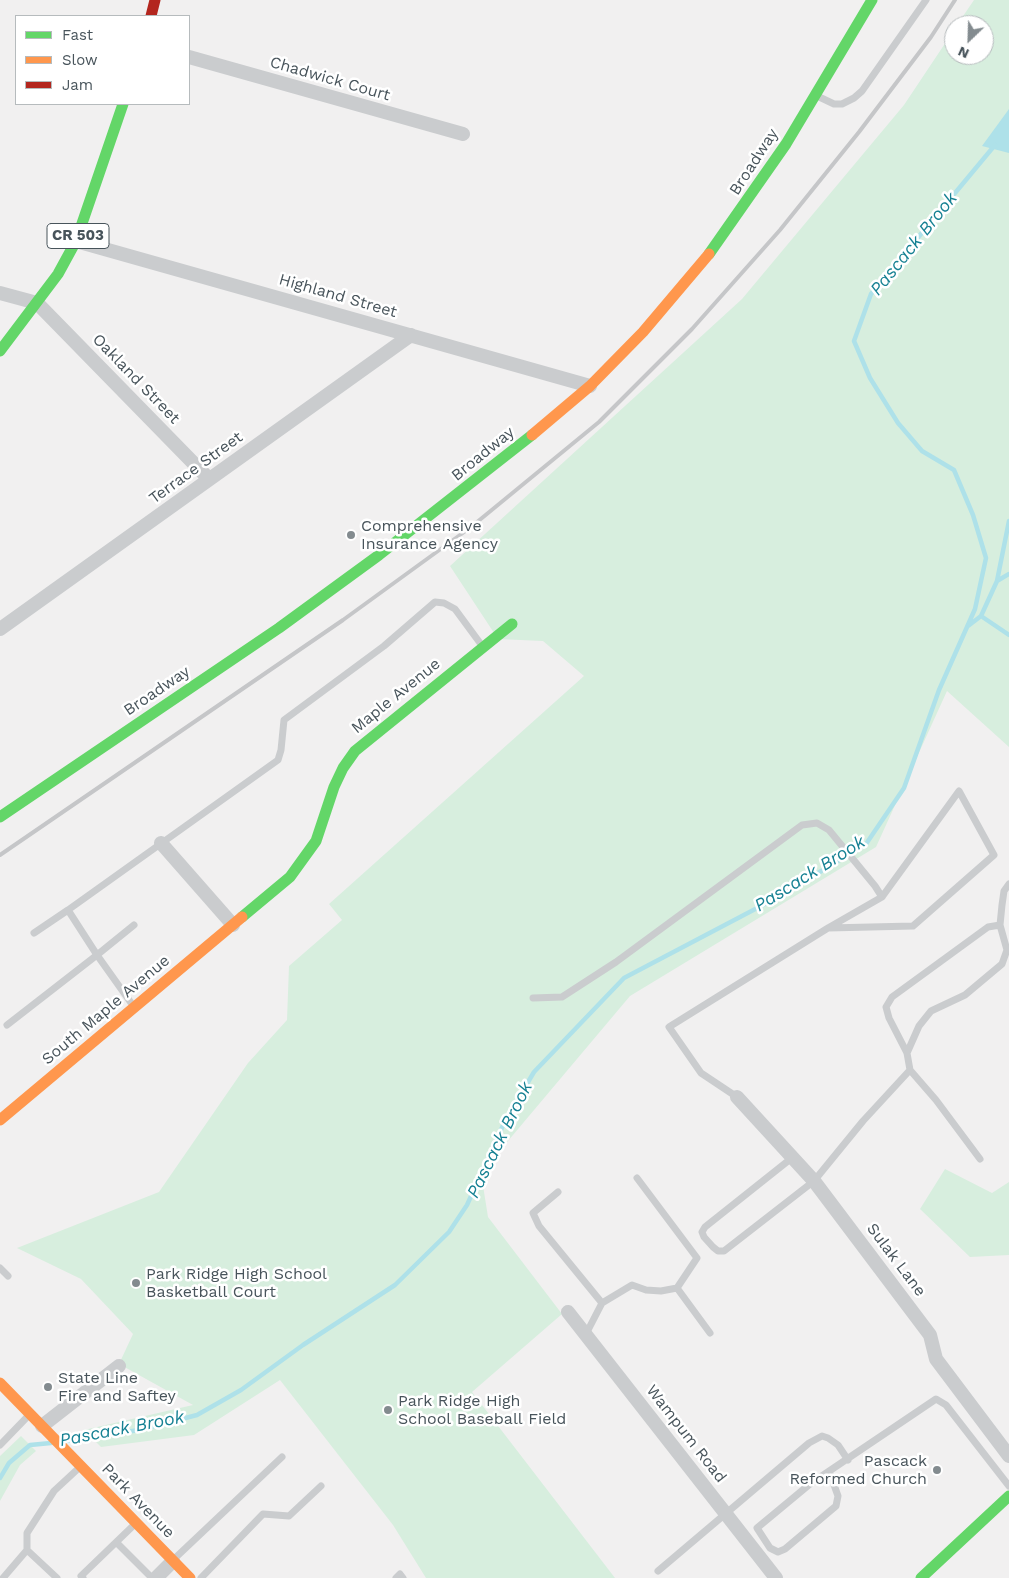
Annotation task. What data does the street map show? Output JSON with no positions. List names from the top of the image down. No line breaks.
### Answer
{"streets":{"street":["Chadwick Court","Broadway","CR 503","Highland Street","Oakland Street","Terrace Street","Maple Avenue","South Maple Avenue","Sulak Lane","Wampum Road","Park Avenue"]},"crossings":[["Broadway","Highland Street"],["CR 503","Highland Street"],["CR 503","Oakland Street"],["Highland Street","Terrace Street"],["Oakland Street","Terrace Street"],["Maple Avenue","South Maple Avenue"]],"water":["Pascack Brook"],"places":["Comprehensive Insurance Agency","Park Ridge High School Basketball Court","State Line Fire and Saftey","Park Ridge High School Baseball Field","Pascack Reformed Church"],"legend":["Fast","Slow","Jam"],"north":"bottom left"}
